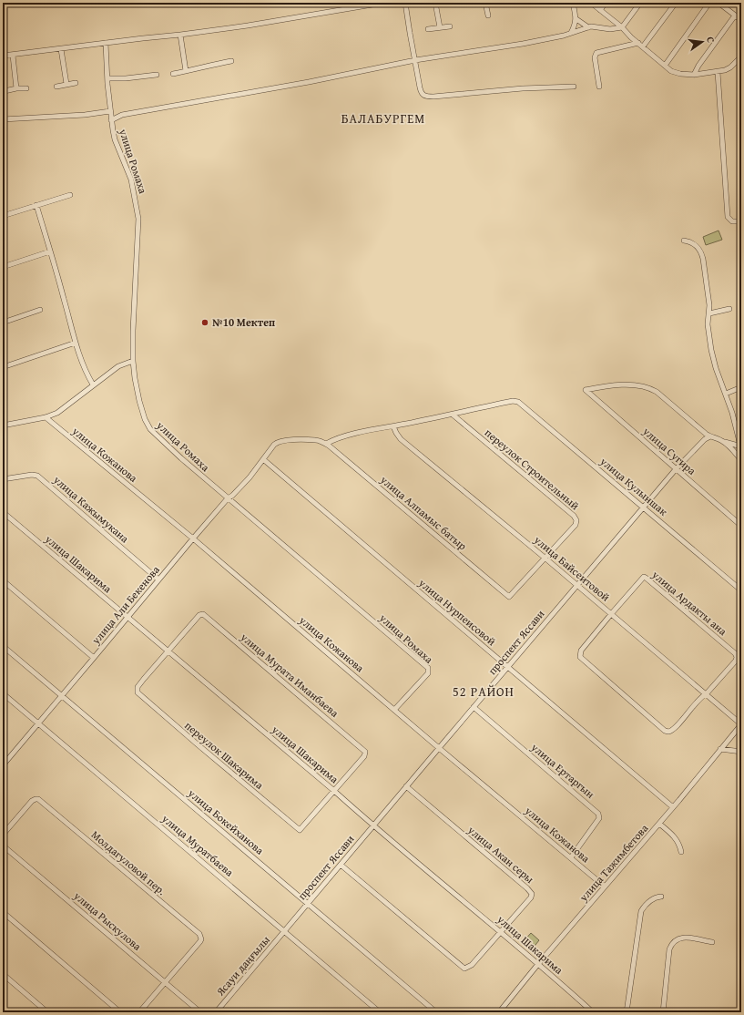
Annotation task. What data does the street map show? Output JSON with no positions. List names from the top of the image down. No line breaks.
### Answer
{"streets":{"street":["улица Ромаха","улица Сугира","улица Кожанова","переулок Строительный","улица Кулыншак","улица Кажымукана","улица Алпамыс батыр","улица Шакарима","улица Байсеитовой","улица Ардакты ана","улица Али Бекенова","улица Нурпеисовой","проспект Яссави","улица Мурата Иманбаева","переулок Шакарима","улица Ертаргын","улица Бокейханова","улица Муратбаева","улица Акан серы","Молдагуловой пер.","улица Тажимбетова","улица Рыскулова","Ясауи даңғылы"]},"crossings":[["улица Ромаха","улица Кожанова"],["улица Ромаха","улица Али Бекенова"],["улица Сугира","проспект Яссави"],["улица Кожанова","улица Али Бекенова"],["улица Кожанова","проспект Яссави"],["улица Кожанова","улица Ертаргын"],["улица Кожанова","улица Тажимбетова"],["переулок Строительный","улица Кулыншак"],["переулок Строительный","улица Алпамыс батыр"],["переулок Строительный","улица Байсеитовой"],["улица Кулыншак","проспект Яссави"],["улица Кажымукана","улица Али Бекенова"],["улица Алпамыс батыр","улица Байсеитовой"],["улица Алпамыс батыр","улица Али Бекенова"],["улица Шакарима","улица Али Бекенова"],["улица Шакарима","проспект Яссави"],["улица Шакарима","улица Мурата Иманбаева"],["улица Шакарима","переулок Шакарима"],["улица Шакарима","улица Акан серы"],["улица Шакарима","улица Тажимбетова"],["улица Байсеитовой","улица Ардакты ана"],["улица Байсеитовой","проспект Яссави"],["улица Байсеитовой","улица Тажимбетова"],["улица Али Бекенова","улица Нурпеисовой"],["улица Али Бекенова","улица Бокейханова"],["улица Али Бекенова","улица Муратбаева"],["улица Нурпеисовой","проспект Яссави"],["улица Нурпеисовой","улица Тажимбетова"],["проспект Яссави","улица Ертаргын"],["проспект Яссави","улица Бокейханова"],["проспект Яссави","улица Муратбаева"],["проспект Яссави","улица Акан серы"],["проспект Яссави","Ясауи даңғылы"],["улица Мурата Иманбаева","переулок Шакарима"],["улица Муратбаева","Ясауи даңғылы"],["Молдагуловой пер.","улица Рыскулова"]],"districts":["БАЛАБУРГЕМ","52 РАЙОН"],"places":["№10 Мектеп"],"north":"right"}
